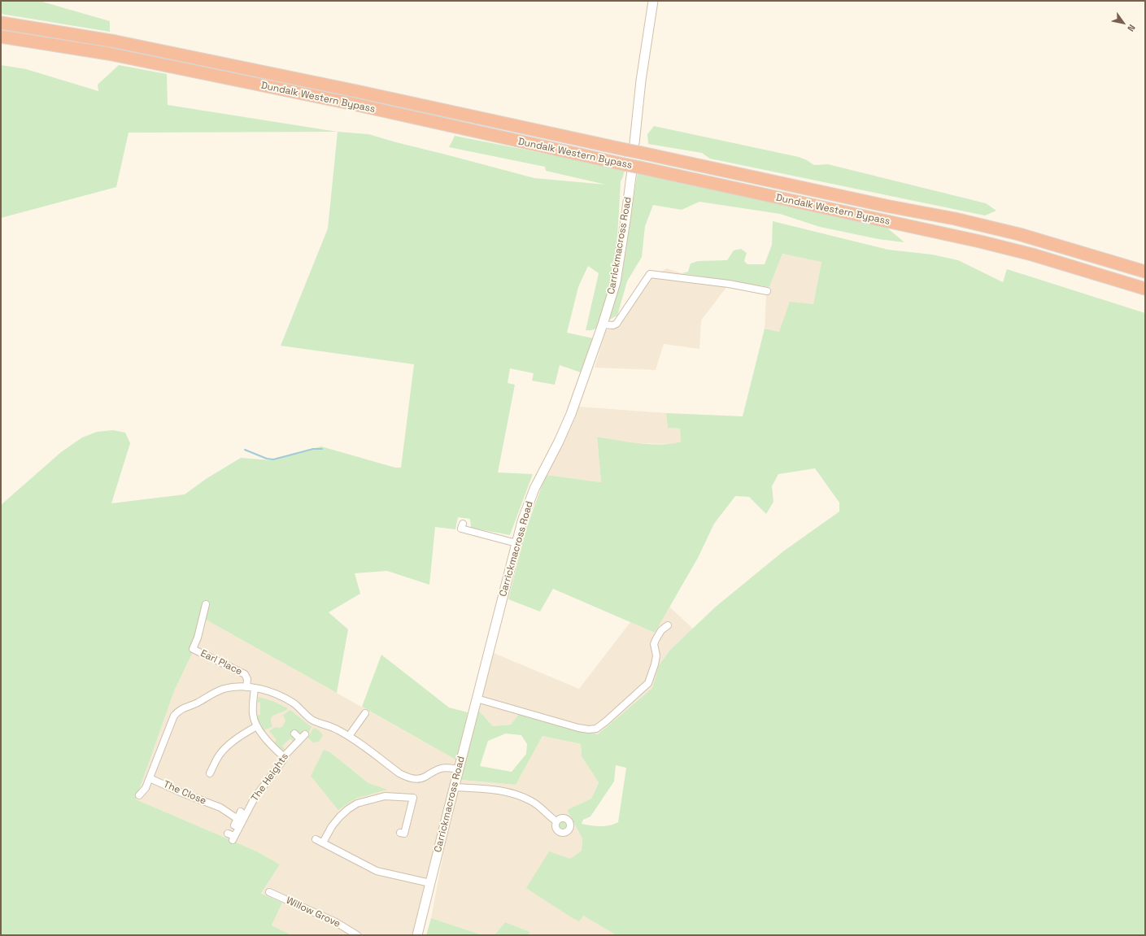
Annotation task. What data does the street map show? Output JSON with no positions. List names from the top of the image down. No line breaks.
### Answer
{"streets":{"highway":["Dundalk Western Bypass"],"main road":["Carrickmacross Road"],"street":["Earl Place","The Heights","The Close","Willow Grove"]},"crossings":[["Dundalk Western Bypass","Carrickmacross Road"]],"north":"bottom right"}
